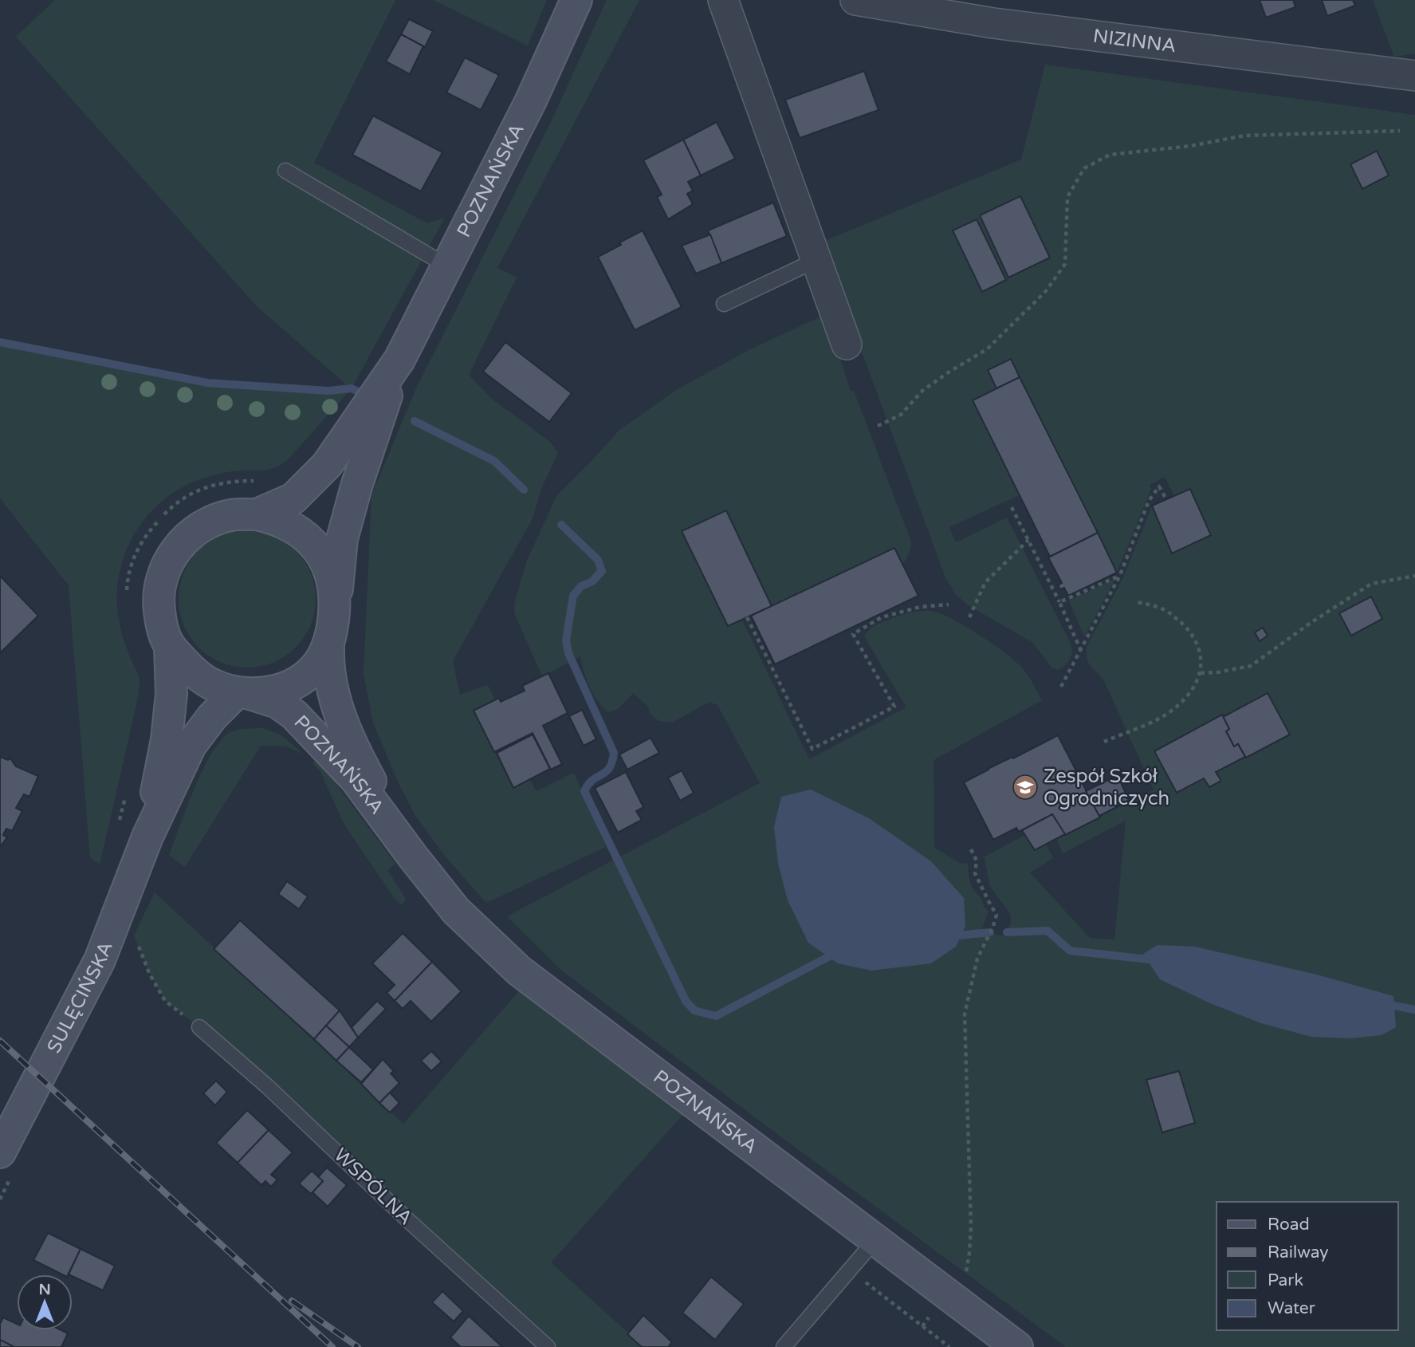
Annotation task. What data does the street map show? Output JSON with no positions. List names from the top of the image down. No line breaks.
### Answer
{"streets":{"main road":["POZNAŃSKA","SULĘCIŃSKA"],"street":["NIZINNA"],"lane":["WSPÓLNA"]},"crossings":[["POZNAŃSKA","SULĘCIŃSKA"]],"places":{"school or university":["Zespół Szkół Ogrodniczych"]},"legend":["Road","Railway","Park","Water"],"north":"top"}
